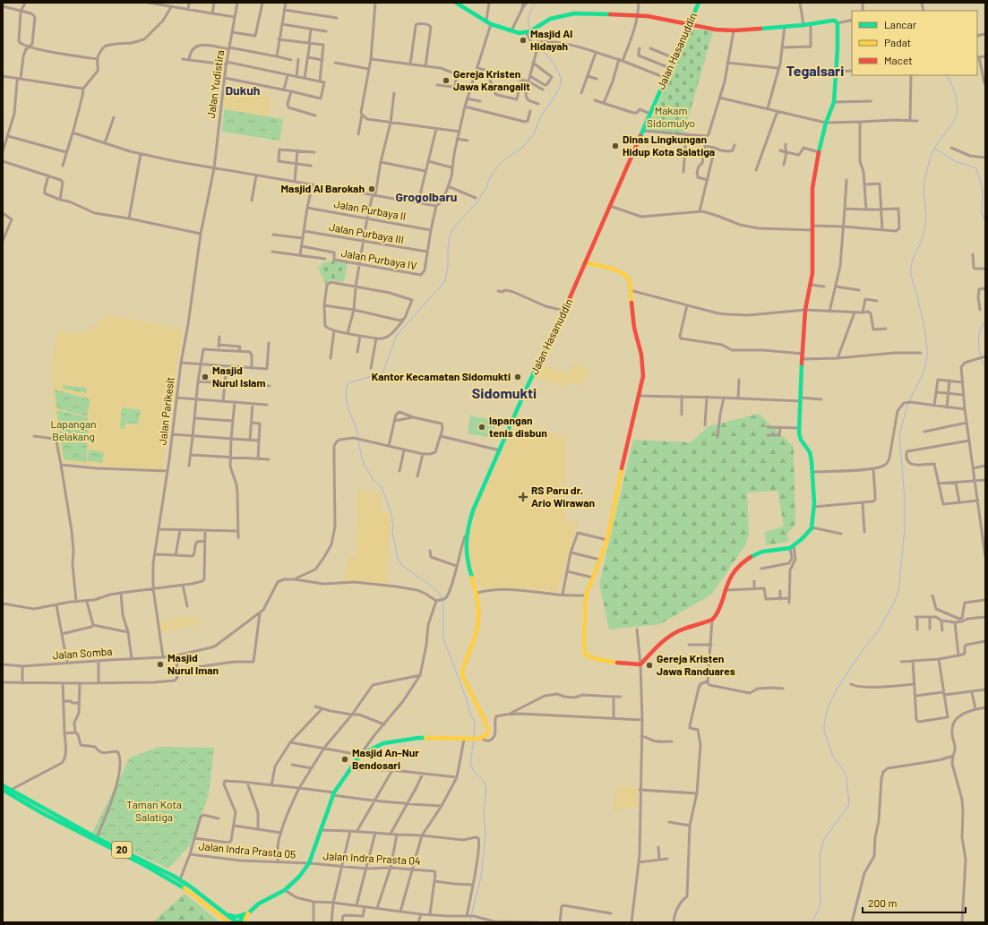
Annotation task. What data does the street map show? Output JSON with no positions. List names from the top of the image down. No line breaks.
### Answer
{"streets":{"main road":["Jalan Hasanuddin","20"],"street":["Jalan Yudistira","Jalan Purbaya II","Jalan Purbaya III","Jalan Purbaya IV","Jalan Parikesit","Jalan Somba","Jalan Indra Prasta 05","Jalan Indra Prasta 04"]},"crossings":[["Jalan Yudistira","Jalan Parikesit"],["Jalan Purbaya III","Jalan Purbaya IV"],["Jalan Parikesit","Jalan Somba"],["20","Jalan Indra Prasta 05"],["Jalan Indra Prasta 05","Jalan Indra Prasta 04"]],"districts":["Tegalsari","Dukuh","Grogolbaru","Sidomukti"],"parks":["Makam Sidomulyo","Lapangan Belakang","Taman Kota Salatiga"],"places":{"other":["Masjid Al Hidayah","Gereja Kristen Jawa Karangalit","Dinas Lingkungan Hidup Kota Salatiga","Masjid Al Barokah","Masjid Nurul Islam","Kantor Kecamatan Sidomukti","lapangan tenis disbun","Masjid Nurul Iman","Gereja Kristen Jawa Randuares","Masjid An-Nur Bendosari"],"health":["RS Paru dr. Ario Wirawan"]},"legend":["Lancar","Padat","Macet"],"scale_bar":"200 m"}
